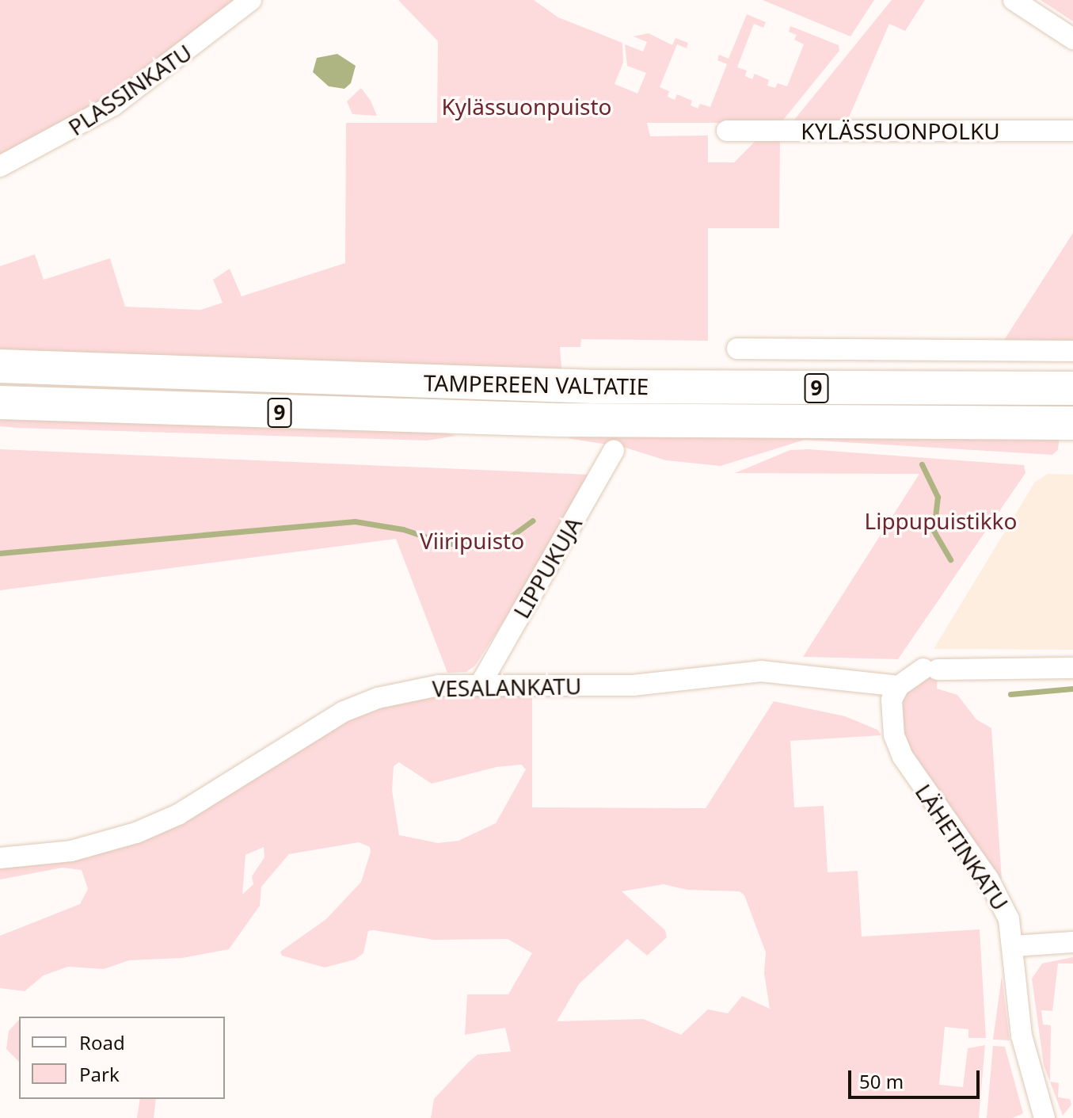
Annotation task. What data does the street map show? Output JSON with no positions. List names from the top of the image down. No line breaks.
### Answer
{"streets":{"highway":["TAMPEREEN VALTATIE","9"],"street":["PLASSINKATU","KYLÄSSUONPOLKU","LIPPUKUJA","VESALANKATU","LÄHETINKATU"]},"crossings":[["LIPPUKUJA","VESALANKATU"],["VESALANKATU","LÄHETINKATU"]],"parks":["Kylässuonpuisto","Lippupuistikko","Viiripuisto"],"legend":["Road","Park"],"scale_bar":"50 m"}
